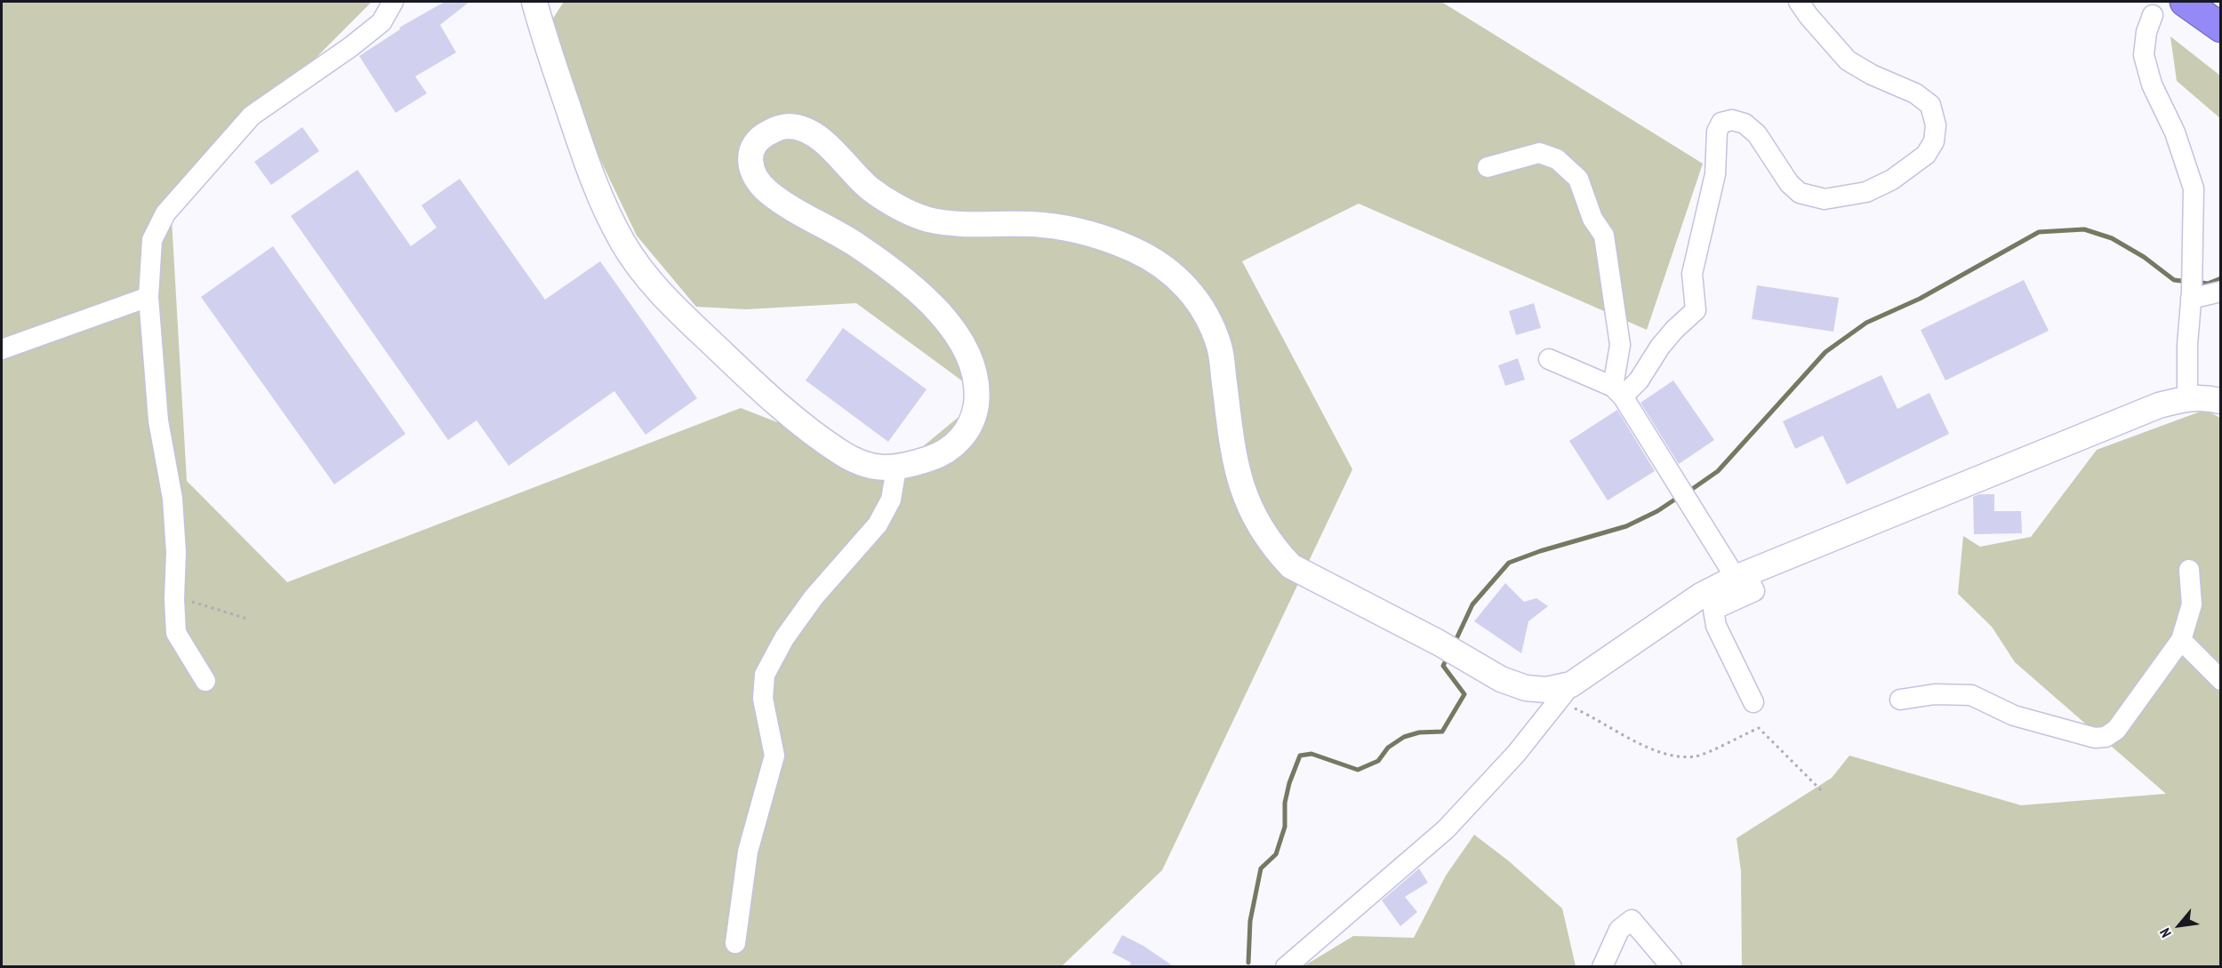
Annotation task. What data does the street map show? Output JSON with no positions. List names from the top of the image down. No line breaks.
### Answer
{"north":"bottom left"}
